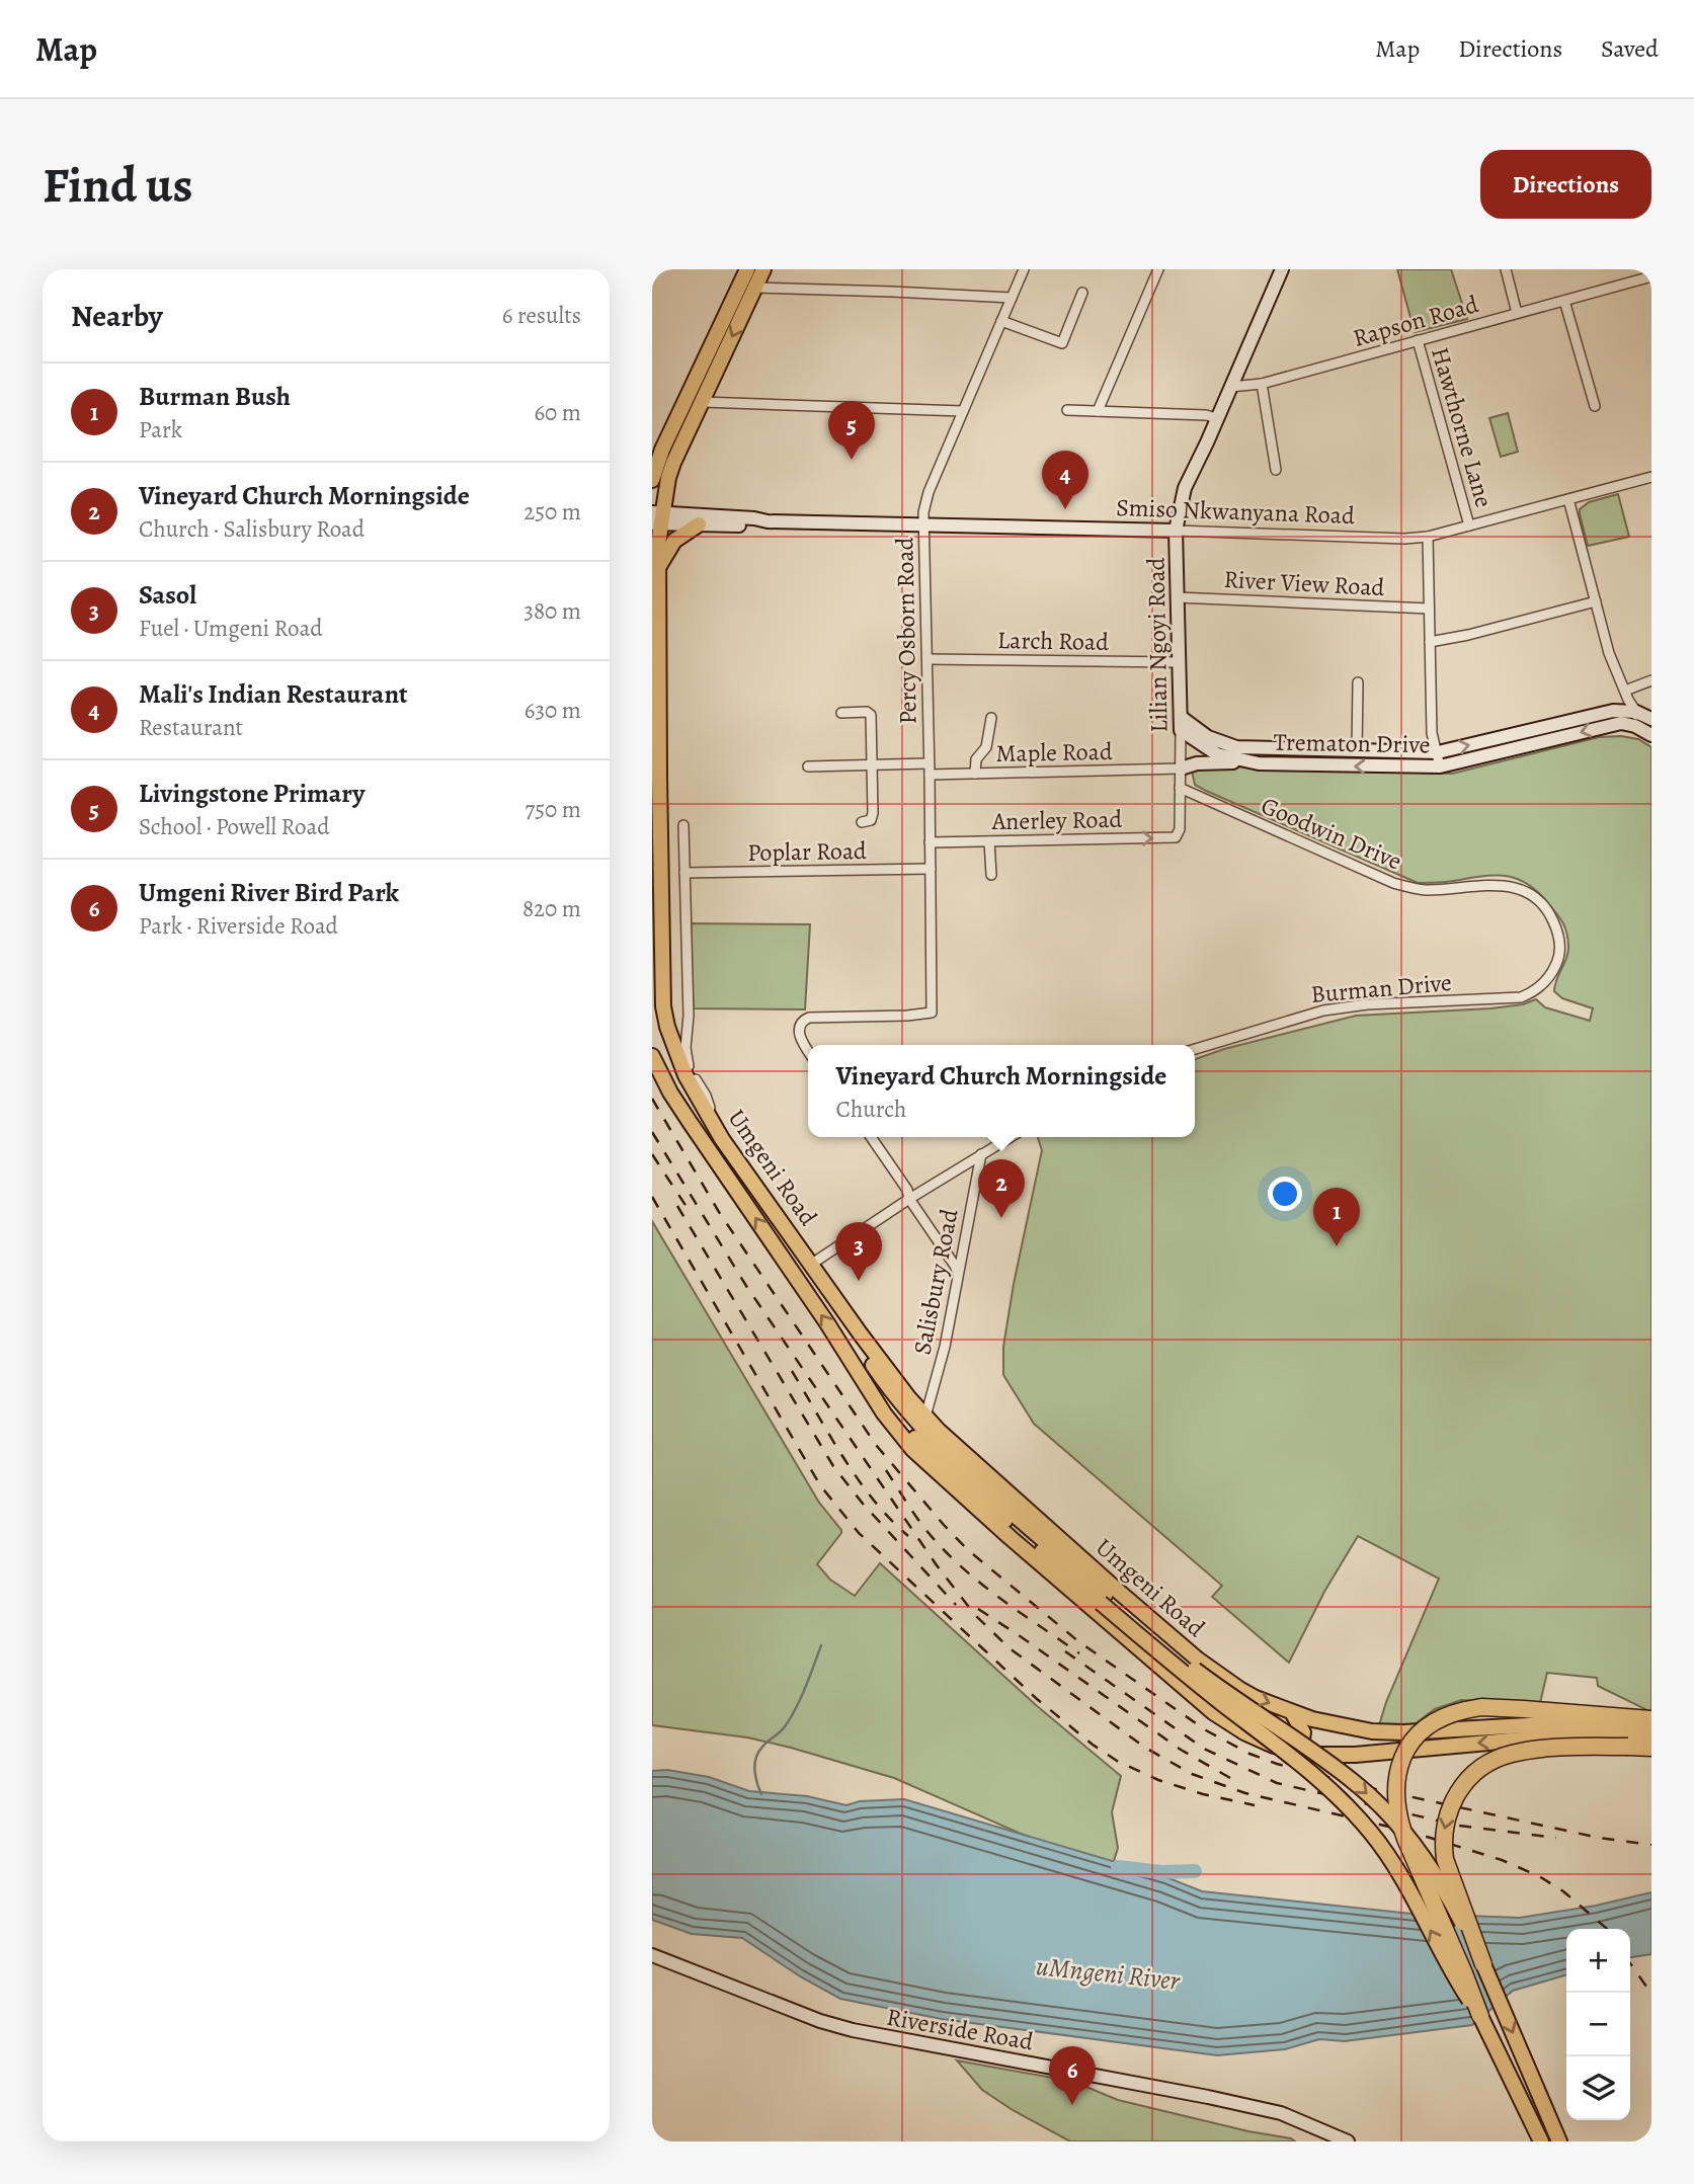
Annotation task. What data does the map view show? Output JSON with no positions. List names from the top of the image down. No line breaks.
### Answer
{"streets":{"main road":["Umgeni Road"],"street":["Rapson Road","Hawthorne Lane","Smiso Nkwanyana Road","River View Road","Percy Osborn Road","Larch Road","Lilian Ngoyi Road","Trematon Drive","Maple Road","Anerley Road","Goodwin Drive","Poplar Road","Burman Drive","Salisbury Road","Riverside Road"]},"crossings":[["Rapson Road","Hawthorne Lane"],["Rapson Road","Lilian Ngoyi Road"],["Hawthorne Lane","Smiso Nkwanyana Road"],["Smiso Nkwanyana Road","Percy Osborn Road"],["Smiso Nkwanyana Road","Lilian Ngoyi Road"],["Smiso Nkwanyana Road","Umgeni Road"],["River View Road","Lilian Ngoyi Road"],["Percy Osborn Road","Larch Road"],["Percy Osborn Road","Maple Road"],["Percy Osborn Road","Anerley Road"],["Percy Osborn Road","Poplar Road"],["Larch Road","Lilian Ngoyi Road"],["Lilian Ngoyi Road","Trematon Drive"],["Lilian Ngoyi Road","Maple Road"],["Lilian Ngoyi Road","Anerley Road"],["Lilian Ngoyi Road","Goodwin Drive"],["Goodwin Drive","Burman Drive"],["Umgeni Road","Salisbury Road"]],"one_way":["Anerley Road"],"water":["uMngeni River"],"page":{"header":"Map","nav":["Map","Directions","Saved"],"buttons":"Directions","title":"Find us","heading":["Nearby","6 results"],"list":[{"mark":"1","name":"Burman Bush","note":"Park","value":"60 m"},{"mark":"2","name":"Vineyard Church Morningside","note":"Church · Salisbury Road","value":"250 m"},{"mark":"3","name":"Sasol","note":"Fuel · Umgeni Road","value":"380 m"},{"mark":"4","name":"Mali's Indian Restaurant","note":"Restaurant","value":"630 m"},{"mark":"5","name":"Livingstone Primary","note":"School · Powell Road","value":"750 m"},{"mark":"6","name":"Umgeni River Bird Park","note":"Park · Riverside Road","value":"820 m"}],"pins":["5","4","2","1","3","6"],"popup":["Vineyard Church Morningside","Church"],"map_buttons":["+","−"]}}
